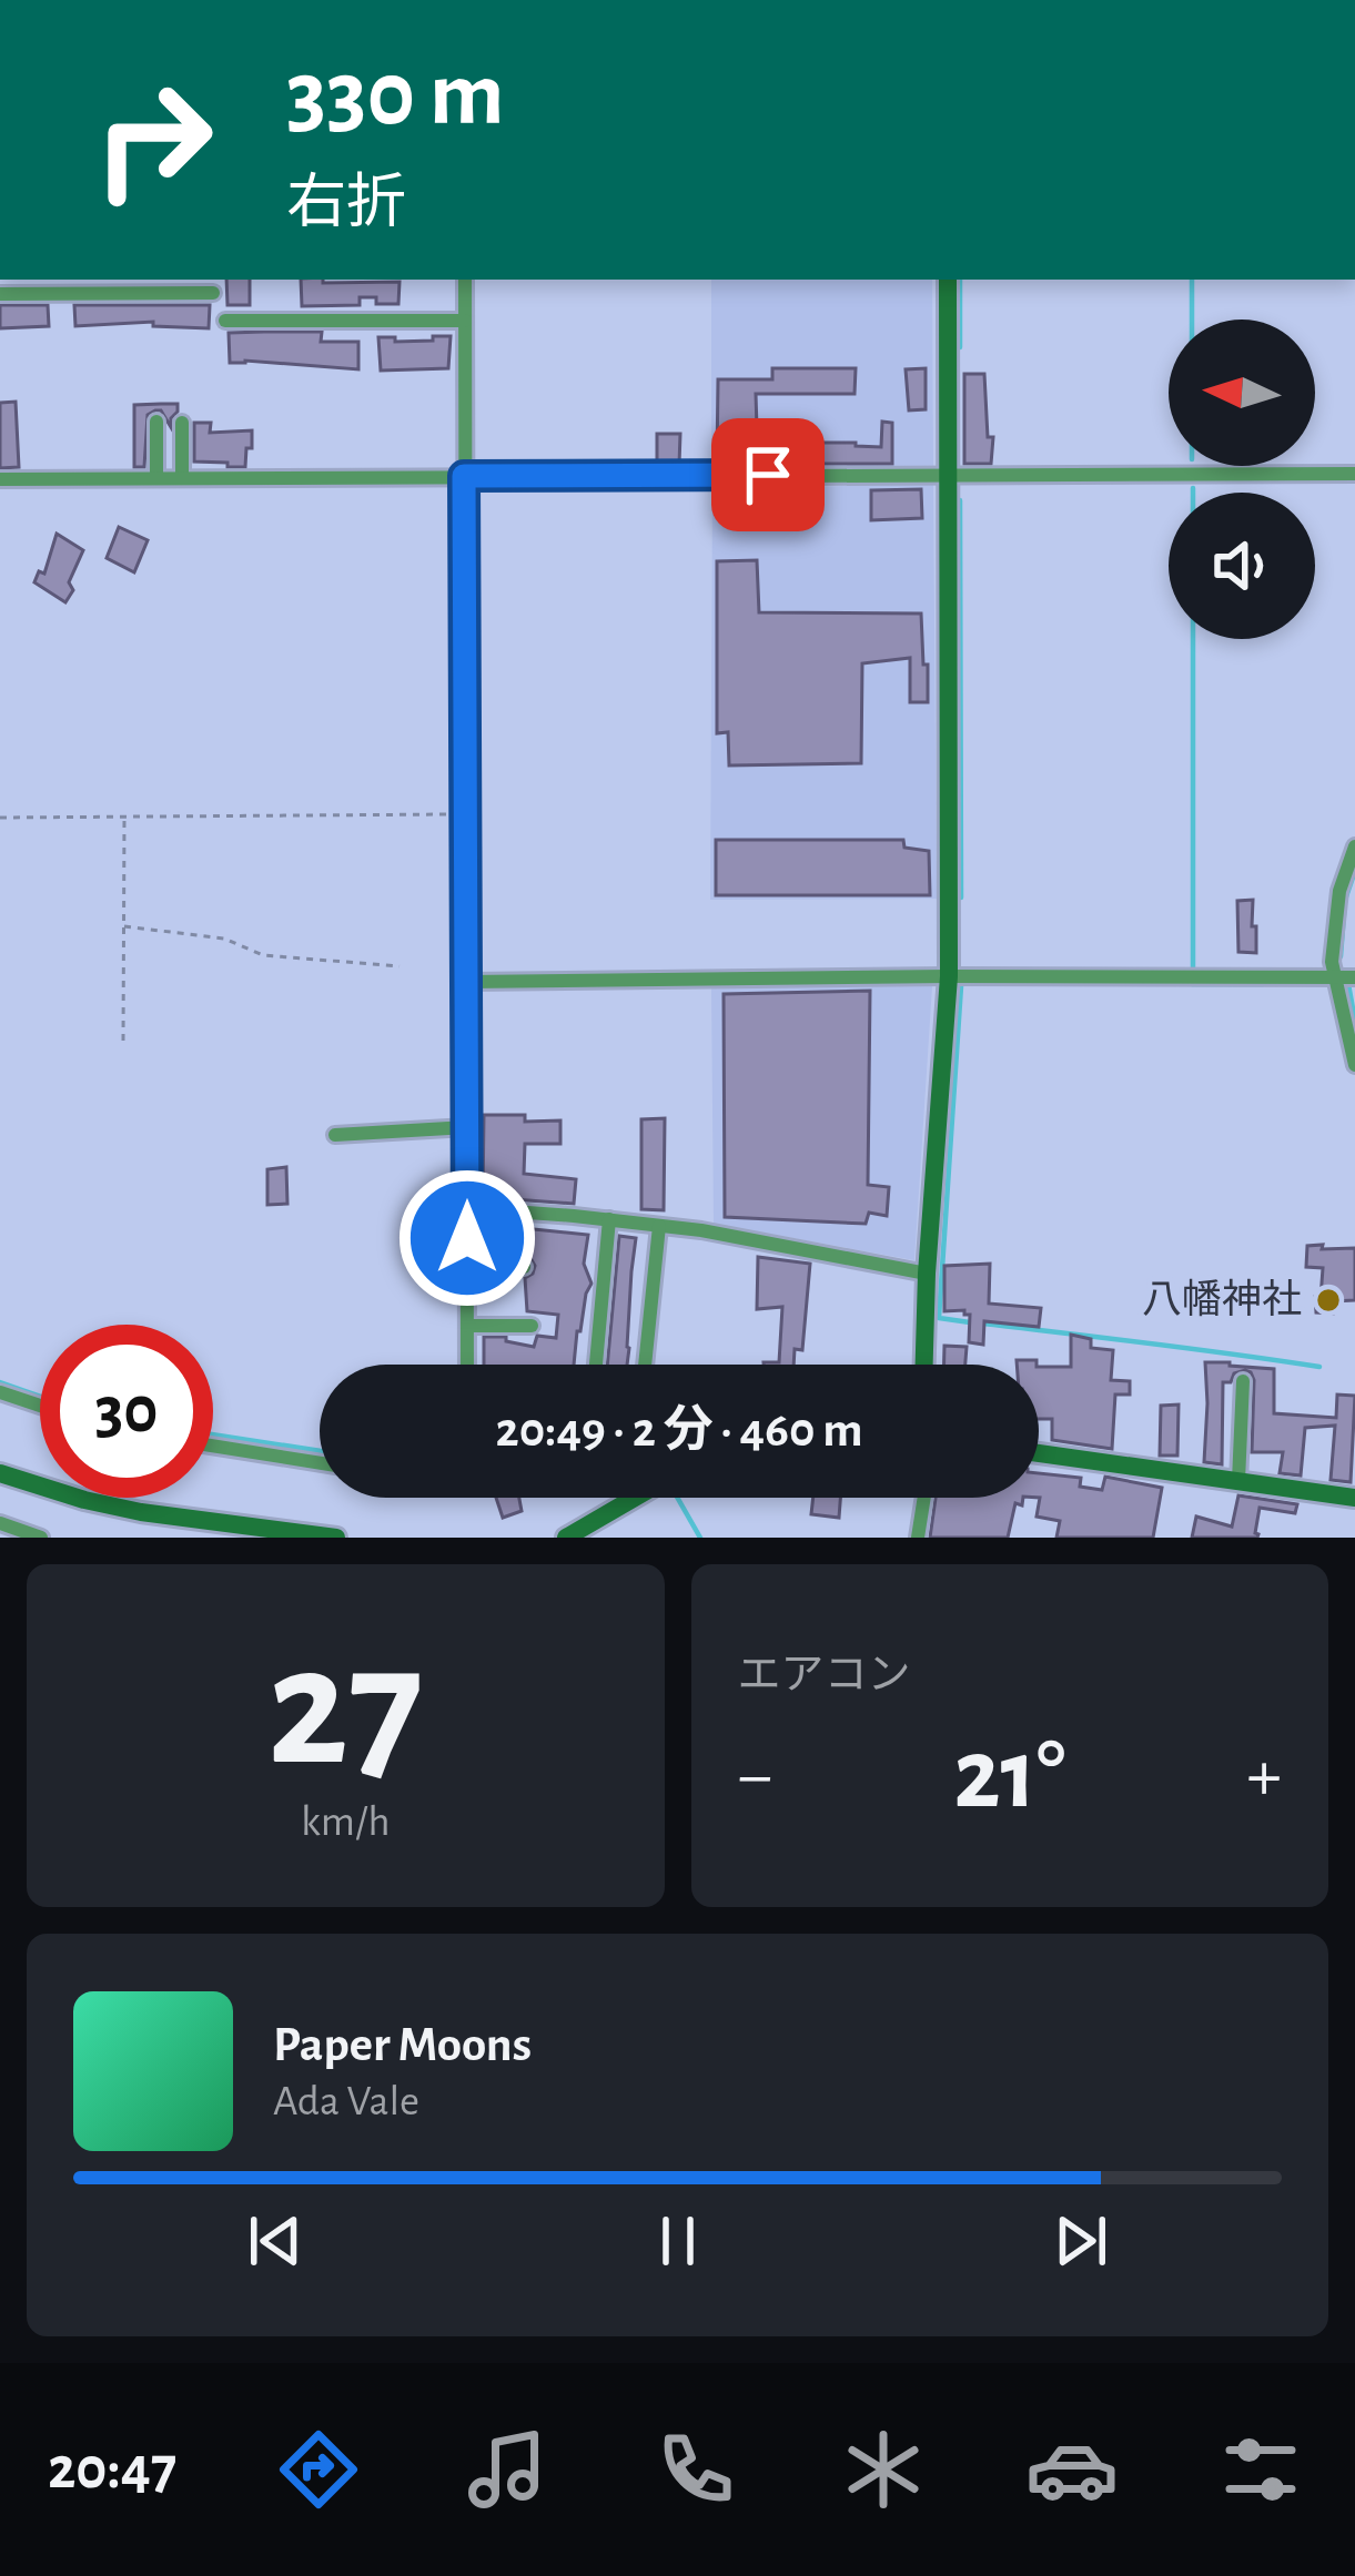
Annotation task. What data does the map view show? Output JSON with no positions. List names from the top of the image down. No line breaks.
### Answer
{"places":["八幡神社"],"north":"left","page":{"turn":["330 m","右折"],"limit":"30","trip":"20:49 · 2 分 · 460 m","tile":[["27","km/h"],"エアコン"],"heat":["−","21°","+"],"song":["Paper Moons","Ada Vale"],"tabs":"20:47"}}
